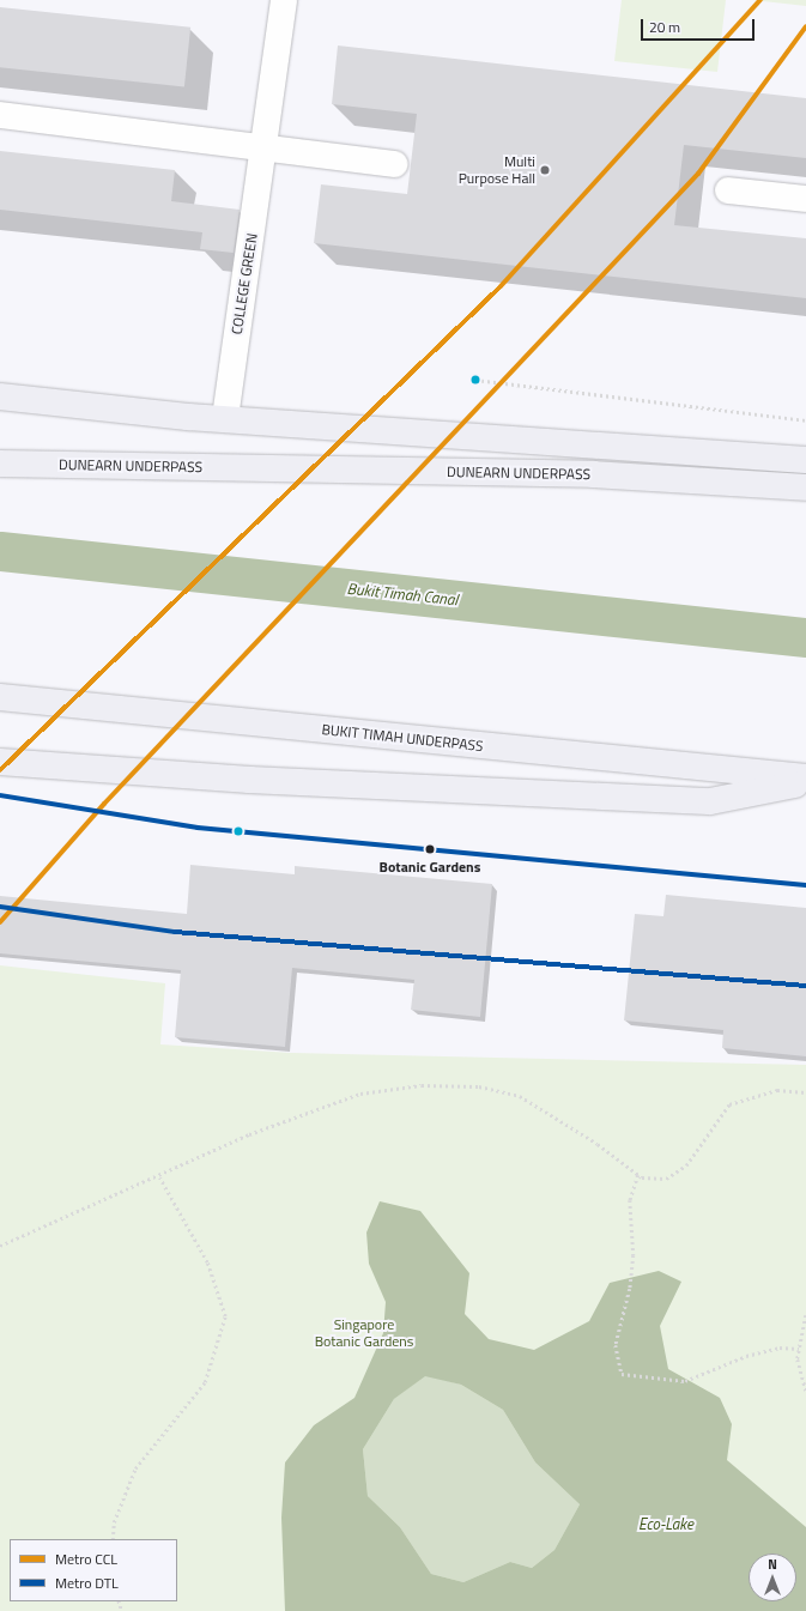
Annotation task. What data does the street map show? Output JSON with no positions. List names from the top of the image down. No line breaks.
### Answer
{"streets":{"highway":["DUNEARN UNDERPASS","BUKIT TIMAH UNDERPASS"],"street":["COLLEGE GREEN"]},"water":["Bukit Timah Canal","Eco-Lake"],"parks":["Singapore Botanic Gardens"],"places":["Multi Purpose Hall","Botanic Gardens"],"lines":["metro line CCL","metro line DTL"],"legend":["Metro CCL","Metro DTL"],"scale_bar":"20 m","north":"top"}
